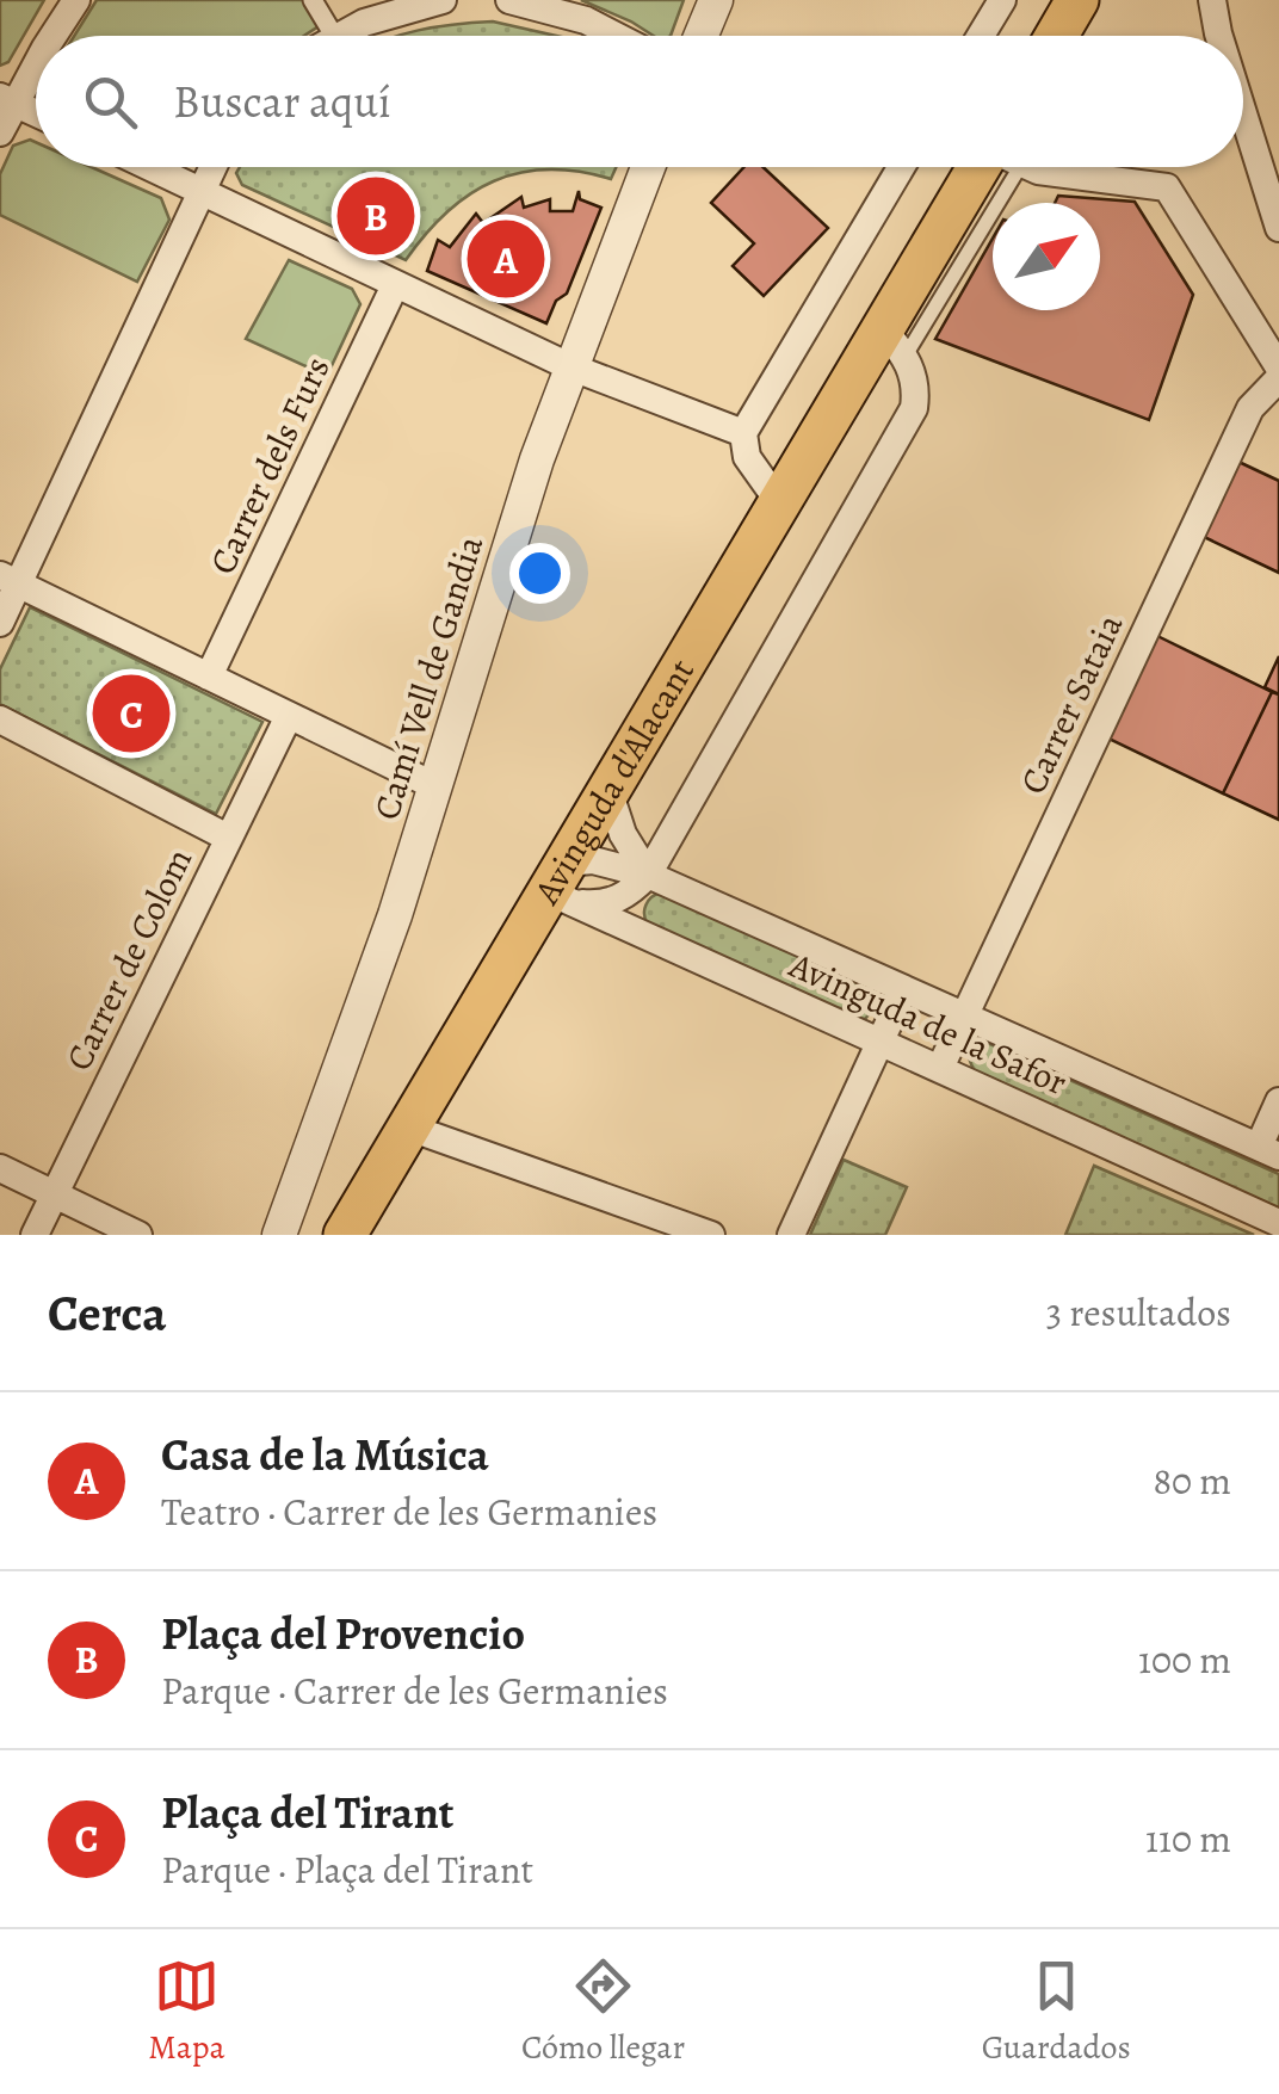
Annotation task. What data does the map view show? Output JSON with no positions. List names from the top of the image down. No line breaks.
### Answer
{"streets":{"highway":["Avinguda d'Alacant"],"street":["Carrer dels Furs","Camí Vell de Gandia","Carrer Sataia","Carrer de Colom","Avinguda de la Safor"]},"crossings":[["Carrer Sataia","Avinguda de la Safor"],["Avinguda d'Alacant","Avinguda de la Safor"]],"north":"top right","page":{"search":"Buscar aquí","pins":["B","A","C"],"heading":["Cerca","3 resultados"],"list":[{"mark":"A","name":"Casa de la Música","note":"Teatro · Carrer de les Germanies","value":"80 m"},{"mark":"B","name":"Plaça del Provencio","note":"Parque · Carrer de les Germanies","value":"100 m"},{"mark":"C","name":"Plaça del Tirant","note":"Parque · Plaça del Tirant","value":"110 m"}],"nav":["Mapa","Cómo llegar","Guardados"]}}
